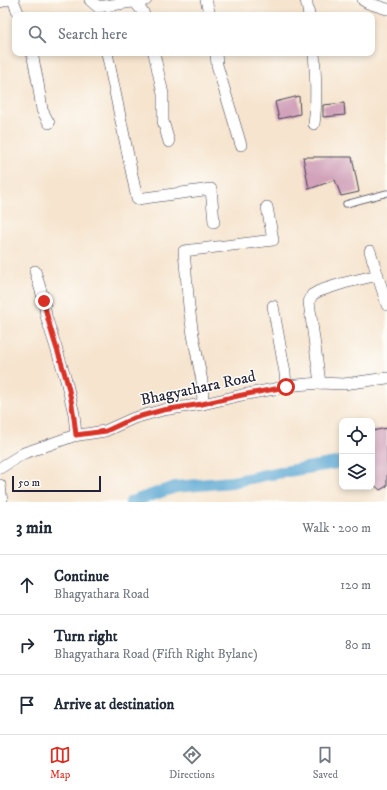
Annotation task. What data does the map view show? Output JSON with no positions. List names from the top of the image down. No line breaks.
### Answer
{"streets":{"street":["Bhagyathara Road"]},"scale_bar":"50 m","page":{"search":"Search here","scale":"50 m","heading":["3 min","Walk · 200 m"],"list":[["Continue","Bhagyathara Road","120 m"],["Turn right","Bhagyathara Road (Fifth Right Bylane)","80 m"],"Arrive at destination"],"nav":["Map","Directions","Saved"]}}
